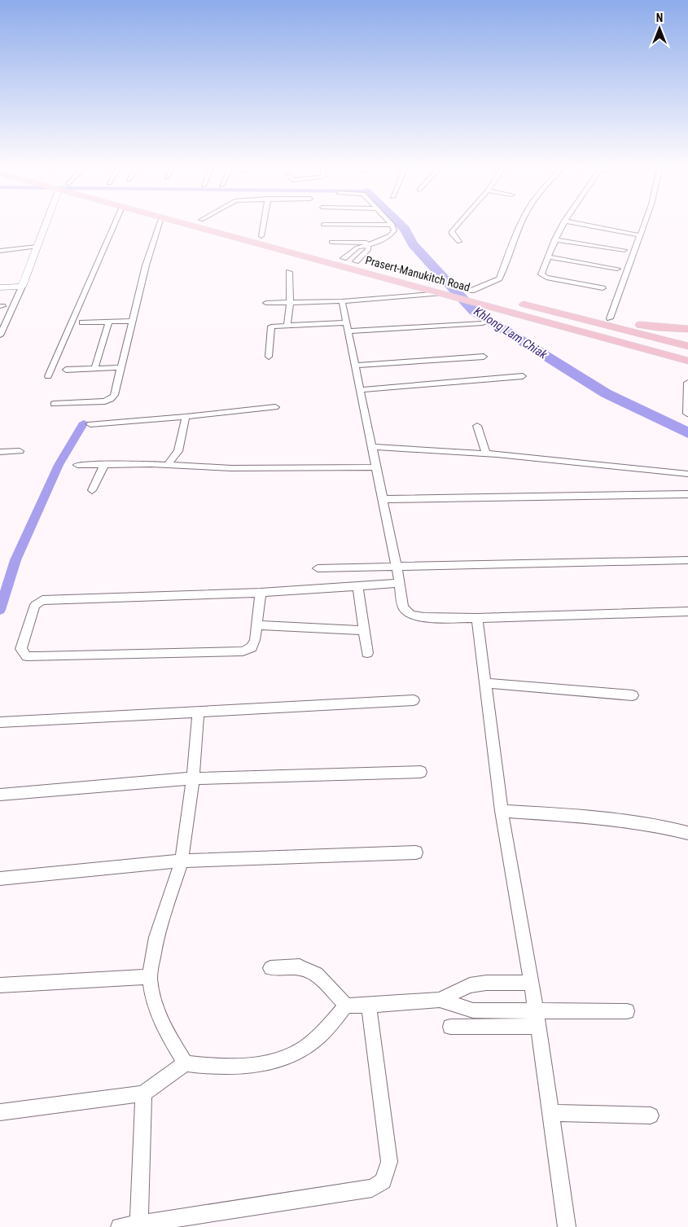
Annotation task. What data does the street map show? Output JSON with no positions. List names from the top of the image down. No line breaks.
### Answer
{"streets":{"main road":["Prasert-Manukitch Road"]},"water":["Khlong Lam Chiak"],"north":"top"}
